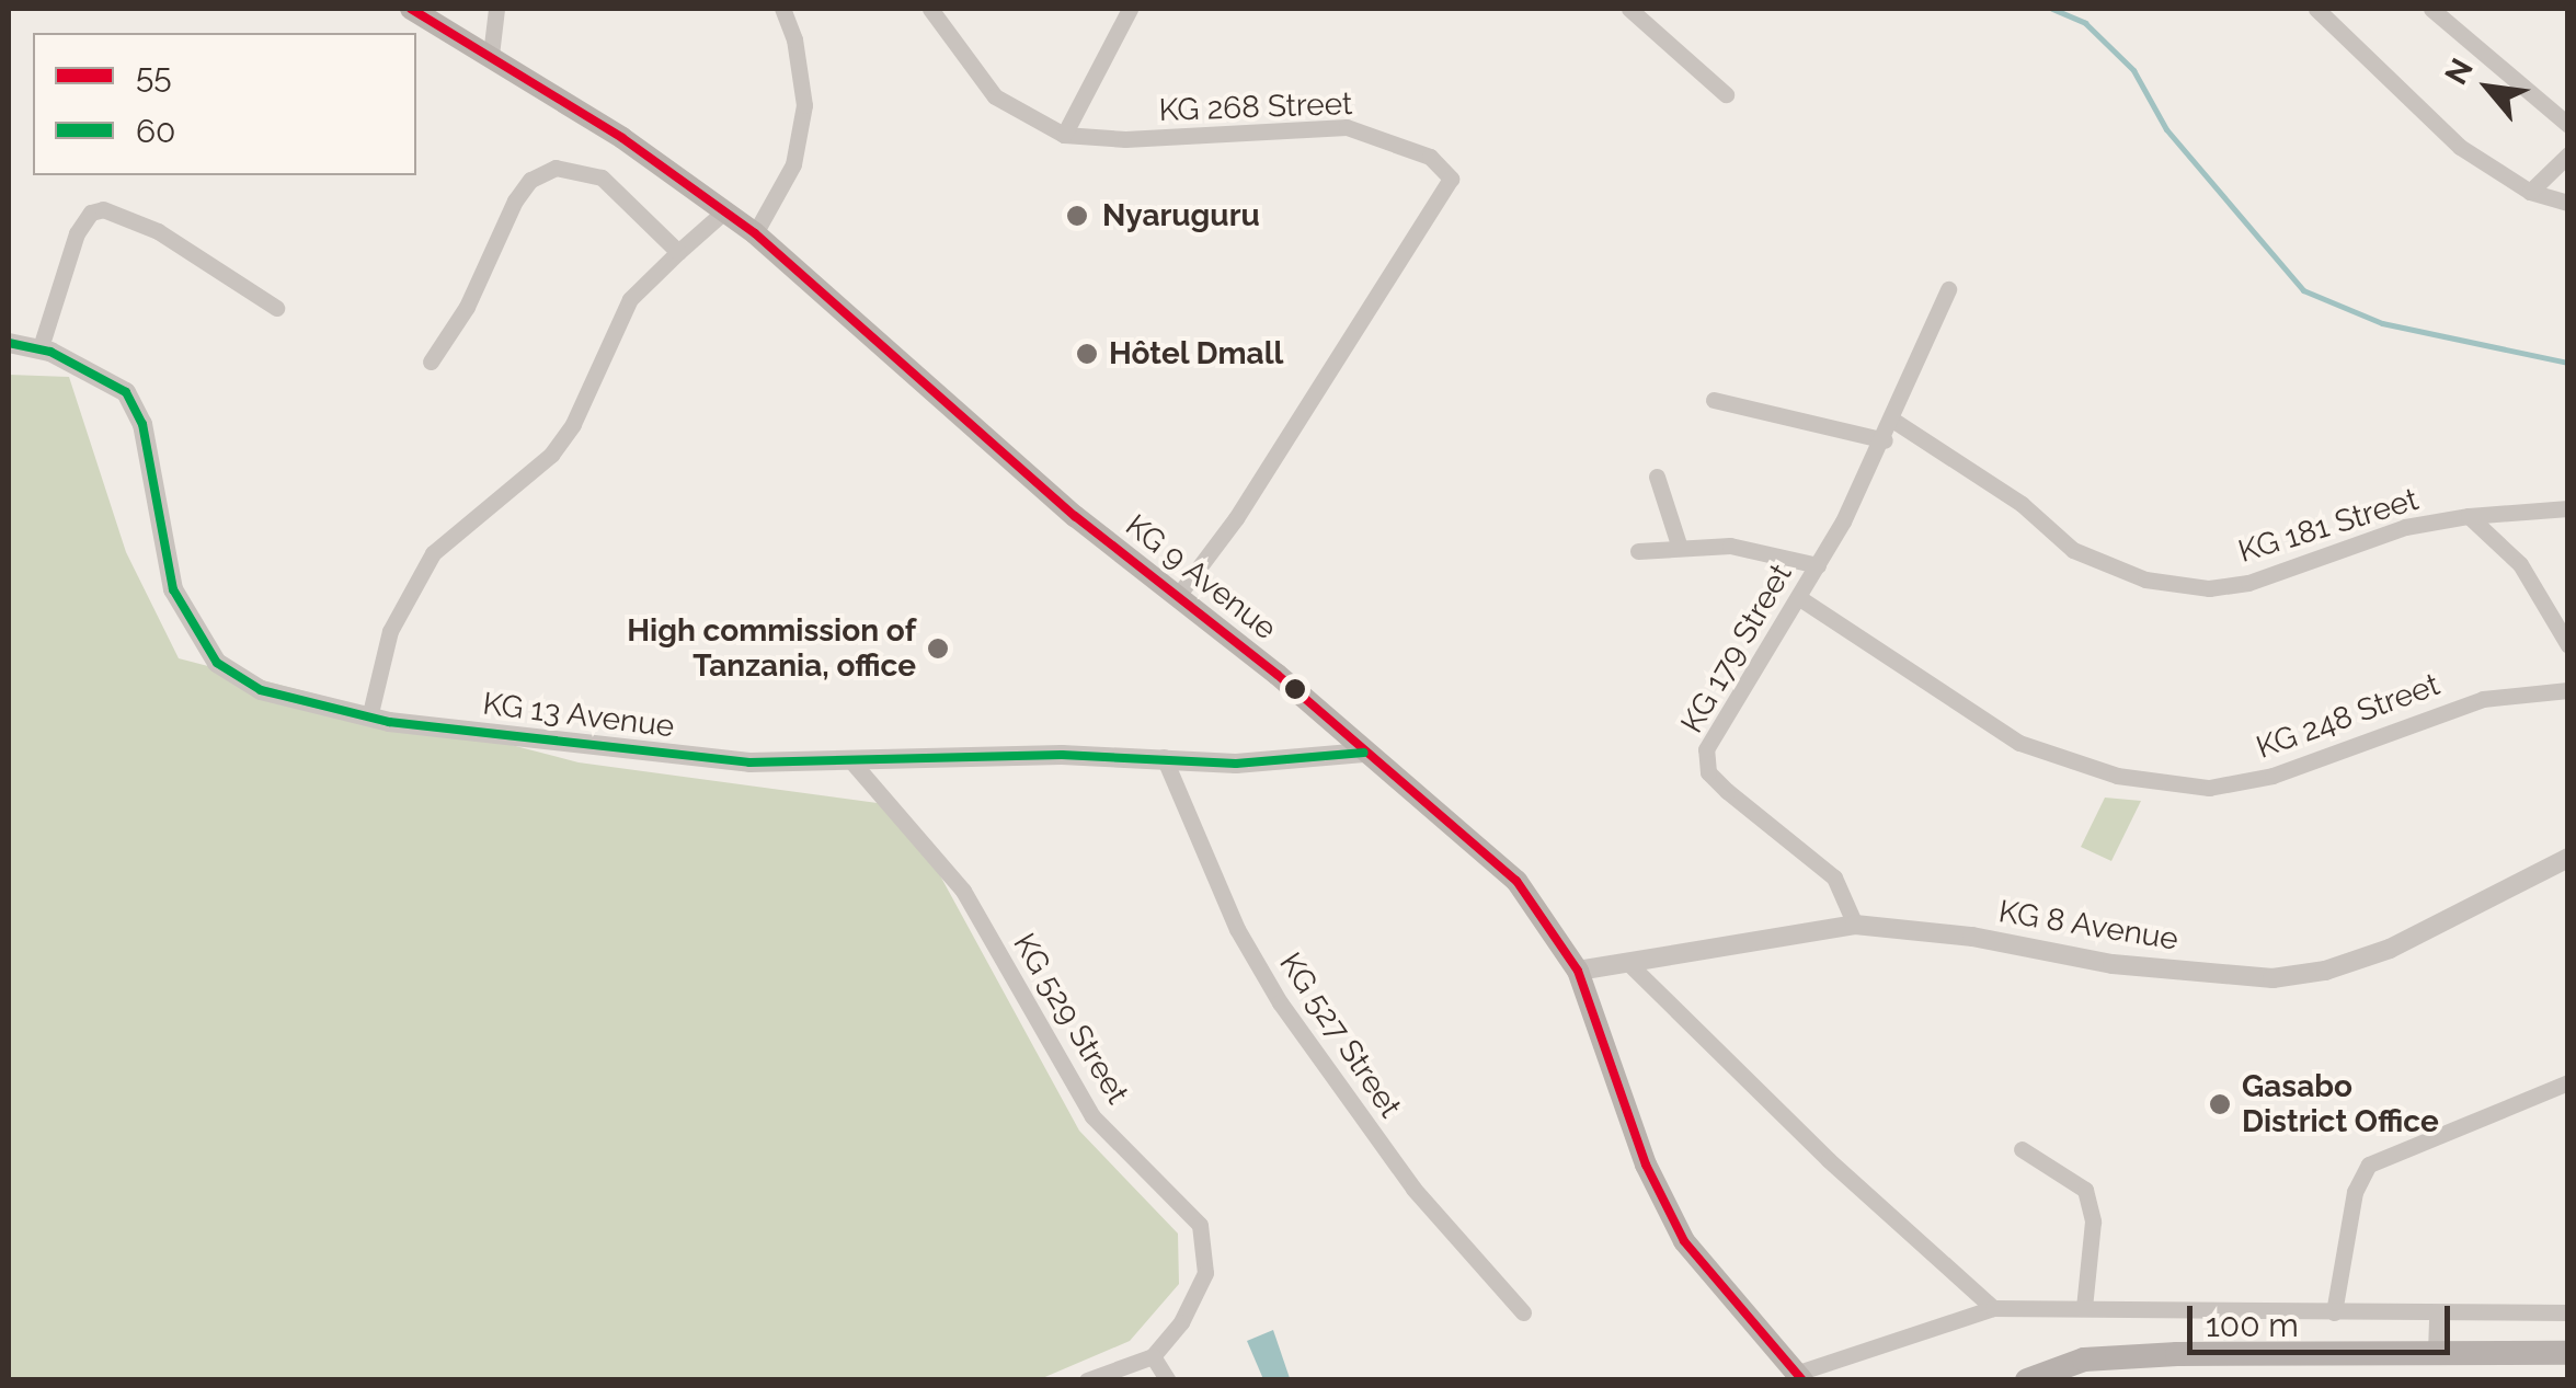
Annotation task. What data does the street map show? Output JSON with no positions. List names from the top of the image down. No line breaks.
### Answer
{"streets":{"main road":["KG 9 Avenue"],"street":["KG 268 Street","KG 181 Street","KG 179 Street","KG 13 Avenue","KG 248 Street","KG 8 Avenue","KG 529 Street","KG 527 Street"]},"crossings":[["KG 268 Street","KG 9 Avenue"],["KG 181 Street","KG 179 Street"],["KG 9 Avenue","KG 13 Avenue"],["KG 9 Avenue","KG 8 Avenue"],["KG 179 Street","KG 248 Street"],["KG 179 Street","KG 8 Avenue"],["KG 13 Avenue","KG 529 Street"],["KG 13 Avenue","KG 527 Street"]],"places":["Nyaruguru","Hôtel Dmall","High commission of Tanzania, office","Gasabo District Office"],"lines":["transit line 55","transit line 60"],"legend":["55","60"],"scale_bar":"100 m","north":"top left"}
